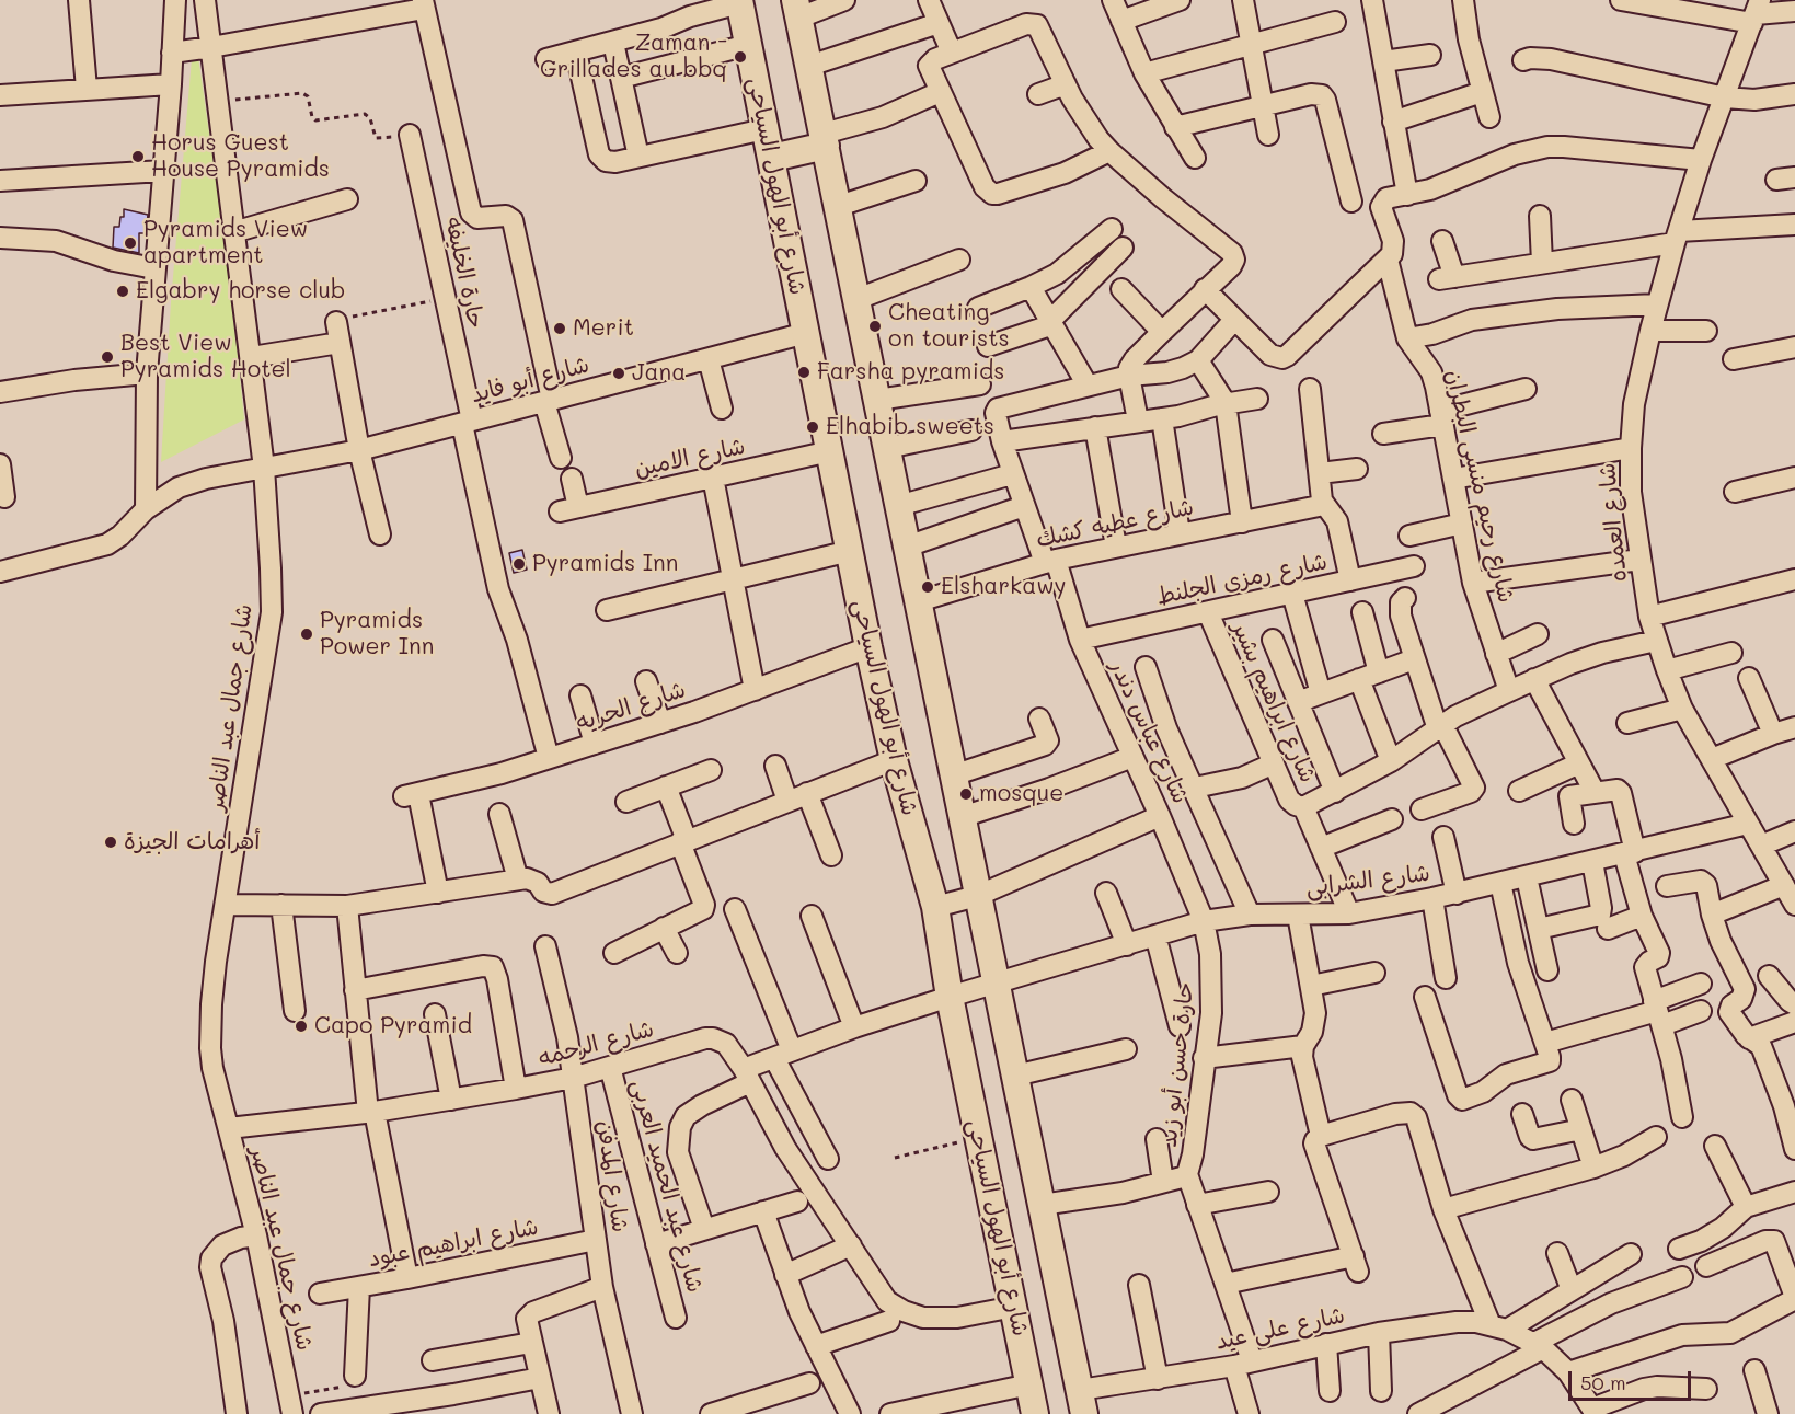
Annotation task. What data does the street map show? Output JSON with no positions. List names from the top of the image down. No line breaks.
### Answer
{"streets":{"main road":["شارع أبو الهول السياحى"],"street":["حارة الخليفه","شارع أبو فايد","شارع الامين","شارع رحيم منسى البطران","شارع العمده","شارع عطيه كشك","شارع رمزى الجلنط","شارع ابراهيم بشير","شارع الحريه","شارع جمال عبد الناصر","شارع عباس دندر","شارع الشرابى","شارع الرحمه","حارة حسن أبو زيد","شارع المدفن","شارع عبد الحميد العربى","شارع ابراهيم عبود","شارع على عيد"]},"crossings":[["شارع أبو الهول السياحى","شارع أبو فايد"],["شارع أبو الهول السياحى","شارع الامين"],["شارع أبو الهول السياحى","شارع عطيه كشك"],["شارع أبو الهول السياحى","شارع الحريه"],["شارع أبو الهول السياحى","شارع الشرابى"],["شارع أبو الهول السياحى","شارع الرحمه"],["شارع أبو الهول السياحى","شارع على عيد"],["حارة الخليفه","شارع أبو فايد"],["حارة الخليفه","شارع الحريه"],["شارع أبو فايد","شارع جمال عبد الناصر"],["شارع العمده","شارع الشرابى"],["شارع عطيه كشك","شارع عباس دندر"],["شارع رمزى الجلنط","شارع ابراهيم بشير"],["شارع رمزى الجلنط","شارع عباس دندر"],["شارع ابراهيم بشير","شارع الشرابى"],["شارع جمال عبد الناصر","شارع الرحمه"],["شارع عباس دندر","شارع الشرابى"],["شارع عباس دندر","حارة حسن أبو زيد"],["شارع الشرابى","حارة حسن أبو زيد"],["شارع الرحمه","شارع المدفن"],["شارع الرحمه","شارع عبد الحميد العربى"],["شارع المدفن","شارع ابراهيم عبود"]],"places":["Zaman - Grillades au bbq","Horus Guest House Pyramids","Pyramids View apartment","Elgabry horse club","Cheating on tourists","Merit","Best View Pyramids Hotel","Farsha pyramids","Jana","Elhabib sweets","Pyramids Inn","Elsharkawy","Pyramids Power Inn","mosque","أهرامات الجيزة","Capo Pyramid"],"scale_bar":"50 m"}
